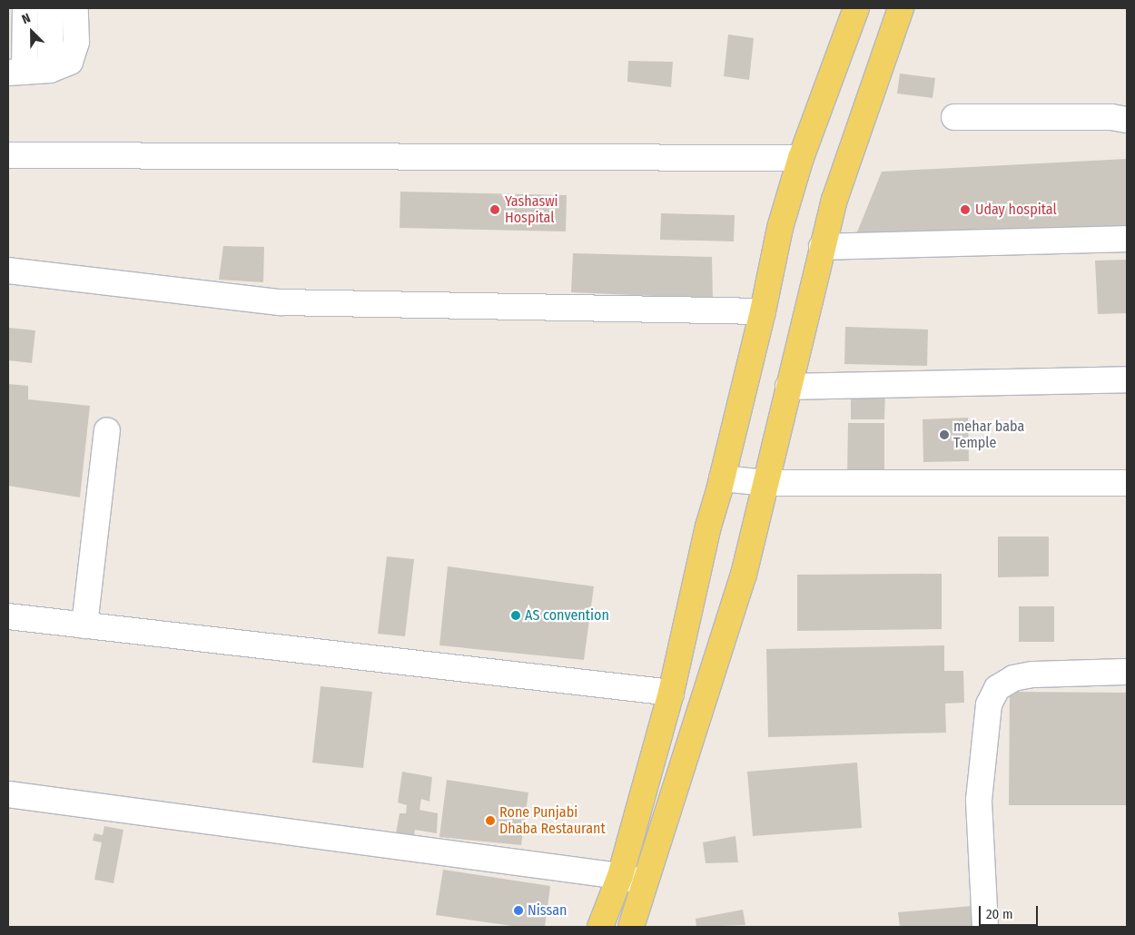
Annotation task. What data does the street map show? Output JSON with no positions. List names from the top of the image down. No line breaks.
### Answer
{"places":["Yashaswi Hospital","Uday hospital","mehar baba Temple","AS convention","Rone Punjabi Dhaba Restaurant","Nissan"],"scale_bar":"20 m","north":"top left"}
